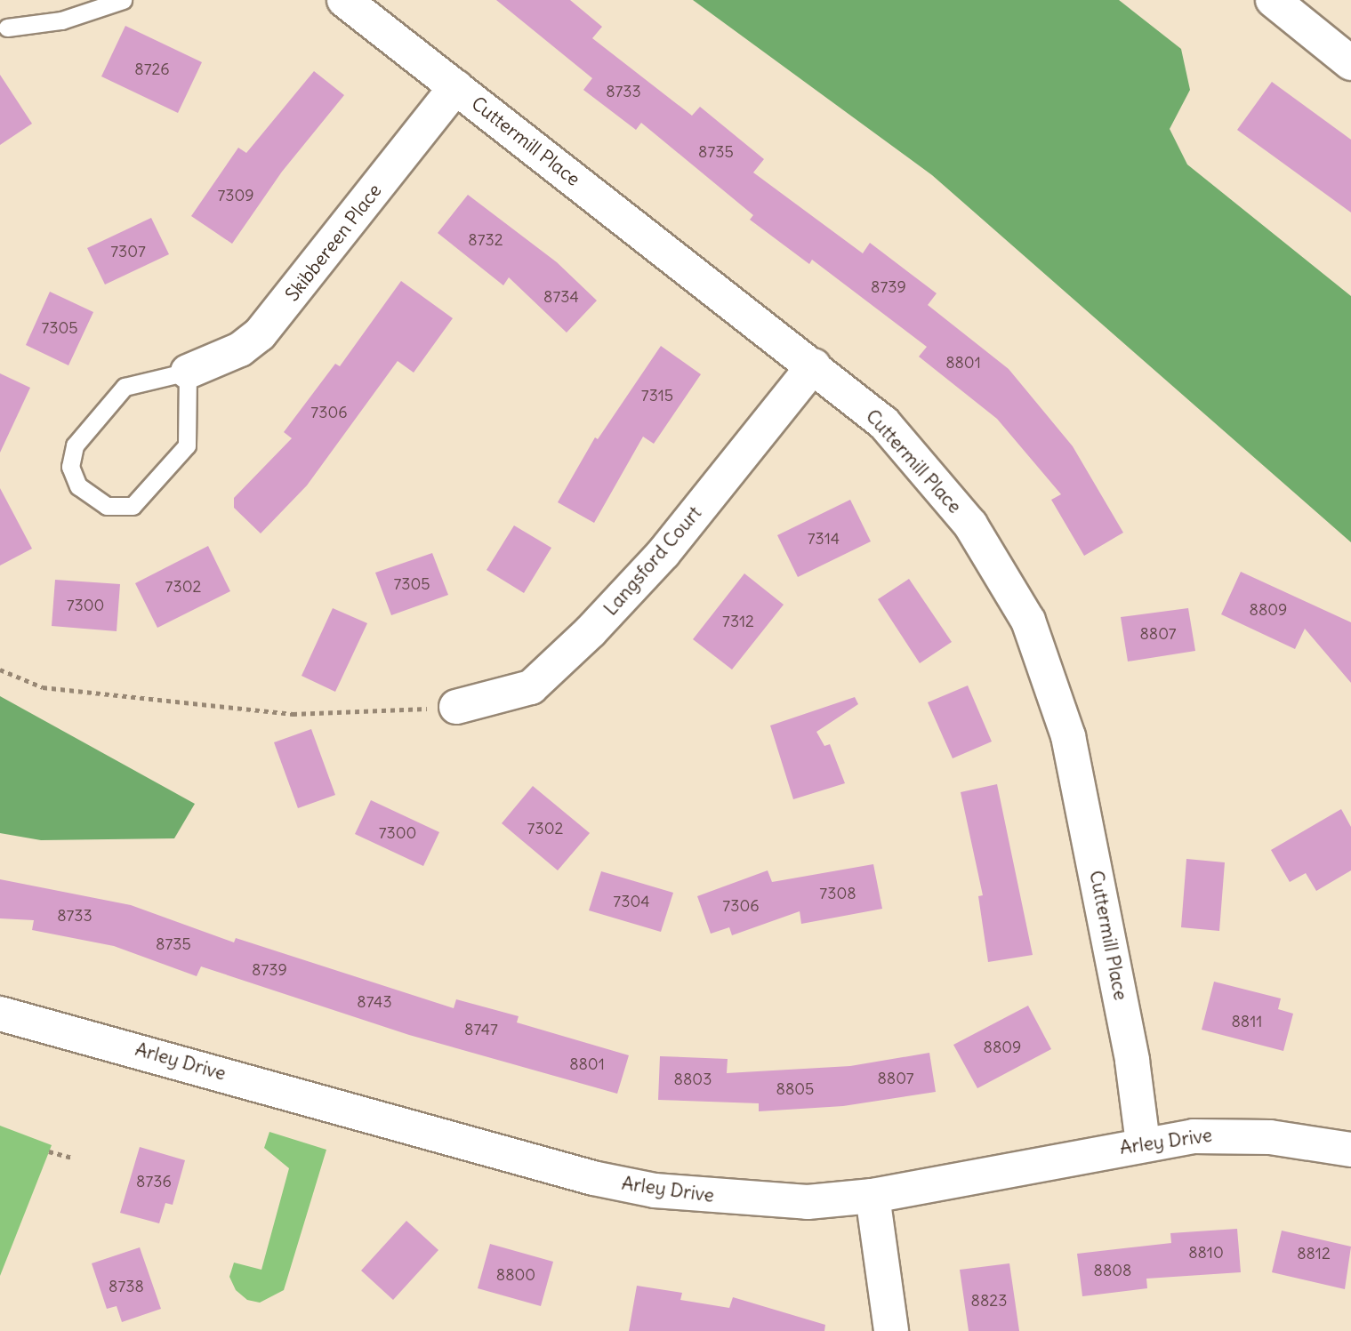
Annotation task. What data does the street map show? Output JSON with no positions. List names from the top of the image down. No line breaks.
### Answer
{"streets":{"street":["Cuttermill Place","Skibbereen Place","Langsford Court","Arley Drive"]},"crossings":[["Cuttermill Place","Skibbereen Place"],["Cuttermill Place","Langsford Court"],["Cuttermill Place","Arley Drive"]],"house_numbers":["8726","8733","8735","7309","8732","7307","8739","8734","7305","8801","7315","7306","7314","7305","7302","7300","8809","7312","8807","7302","7300","7308","7304","7306","8733","8735","8739","8743","8811","8747","8809","8801","8807","8803","8805","8736","8810","8812","8808","8800","8738","8823"]}
